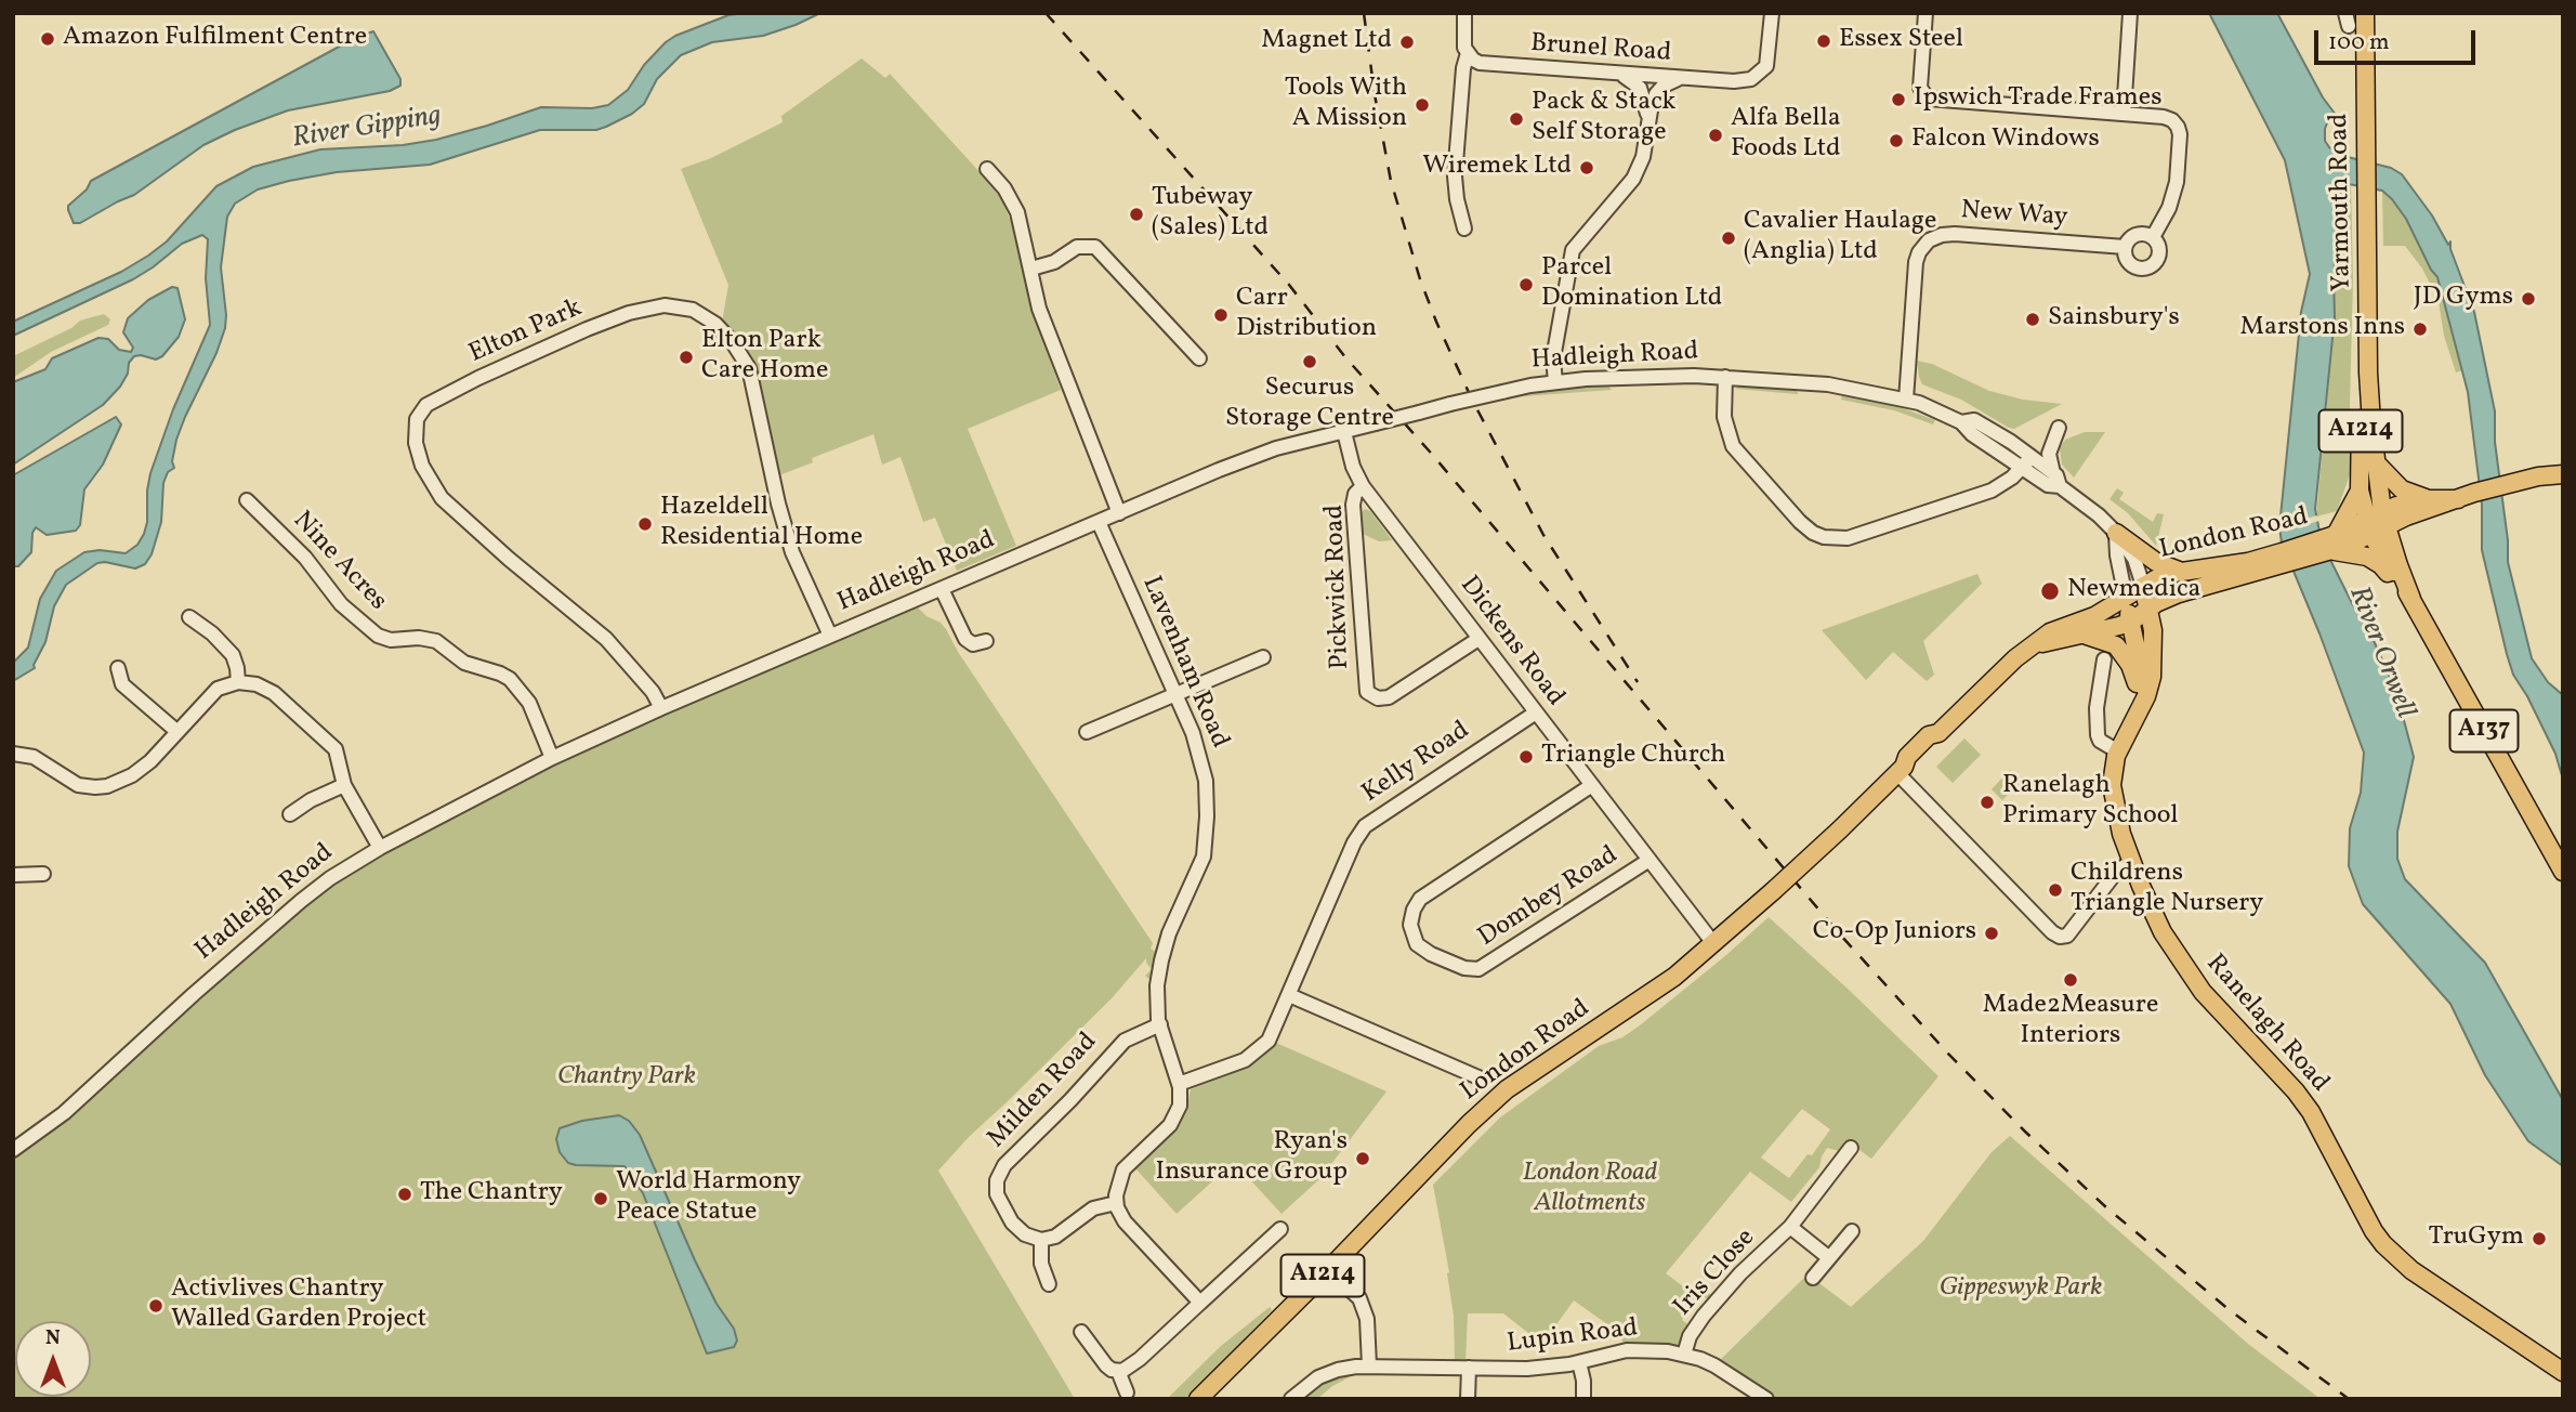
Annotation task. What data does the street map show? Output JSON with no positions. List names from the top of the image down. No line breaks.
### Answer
{"streets":{"main road":["Yarmouth Road","Hadleigh Road","A1214","London Road","A137","Ranelagh Road"],"street":["Brunel Road","New Way","Elton Park","Nine Acres","Pickwick Road","Dickens Road","Lavenham Road","Kelly Road","Dombey Road","Milden Road","Iris Close","Lupin Road"]},"crossings":[["Yarmouth Road","A1214"],["Yarmouth Road","London Road"],["Yarmouth Road","A137"],["New Way","Hadleigh Road"],["Elton Park","Hadleigh Road"],["Hadleigh Road","London Road"],["Hadleigh Road","Nine Acres"],["Hadleigh Road","Dickens Road"],["Hadleigh Road","Lavenham Road"],["Hadleigh Road","Ranelagh Road"],["A1214","London Road"],["A1214","A137"],["London Road","Dickens Road"],["London Road","A137"],["London Road","Ranelagh Road"],["Pickwick Road","Dickens Road"],["Dickens Road","Kelly Road"],["Dickens Road","Dombey Road"],["Lavenham Road","Kelly Road"],["Lavenham Road","Milden Road"],["Iris Close","Lupin Road"]],"water":["River Gipping","River Orwell"],"parks":["Chantry Park","London Road Allotments","Gippeswyk Park"],"places":["Amazon Fulfilment Centre","Essex Steel","Magnet Ltd","Ipswich Trade Frames","Tools With A Mission","Pack & Stack Self Storage","Alfa Bella Foods Ltd","Falcon Windows","Wiremek Ltd","Tubeway (Sales) Ltd","Cavalier Haulage (Anglia) Ltd","Parcel Domination Ltd","JD Gyms","Carr Distribution","Sainsbury's","Marstons Inns","Elton Park Care Home","Securus Storage Centre","Hazeldell Residential Home","Newmedica","Triangle Church","Ranelagh Primary School","Childrens Triangle Nursery","Co-Op Juniors","Made2Measure Interiors","Ryan's Insurance Group","The Chantry","World Harmony Peace Statue","TruGym","Activlives Chantry Walled Garden Project"],"scale_bar":"100 m","north":"top"}
